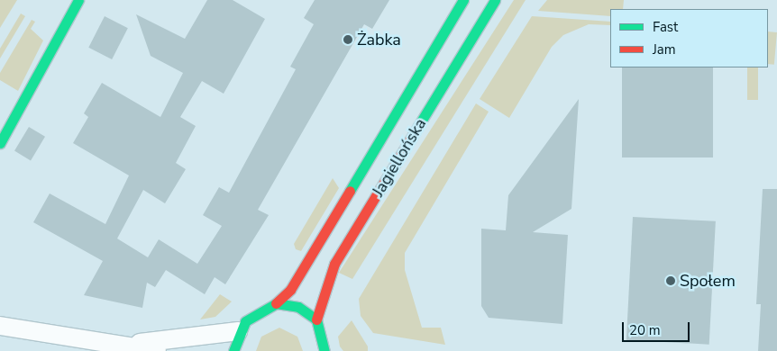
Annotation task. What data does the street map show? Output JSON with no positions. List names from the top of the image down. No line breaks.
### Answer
{"streets":{"street":["Jagiellońska"]},"places":["Żabka","Społem"],"legend":["Fast","Jam"],"scale_bar":"20 m"}
